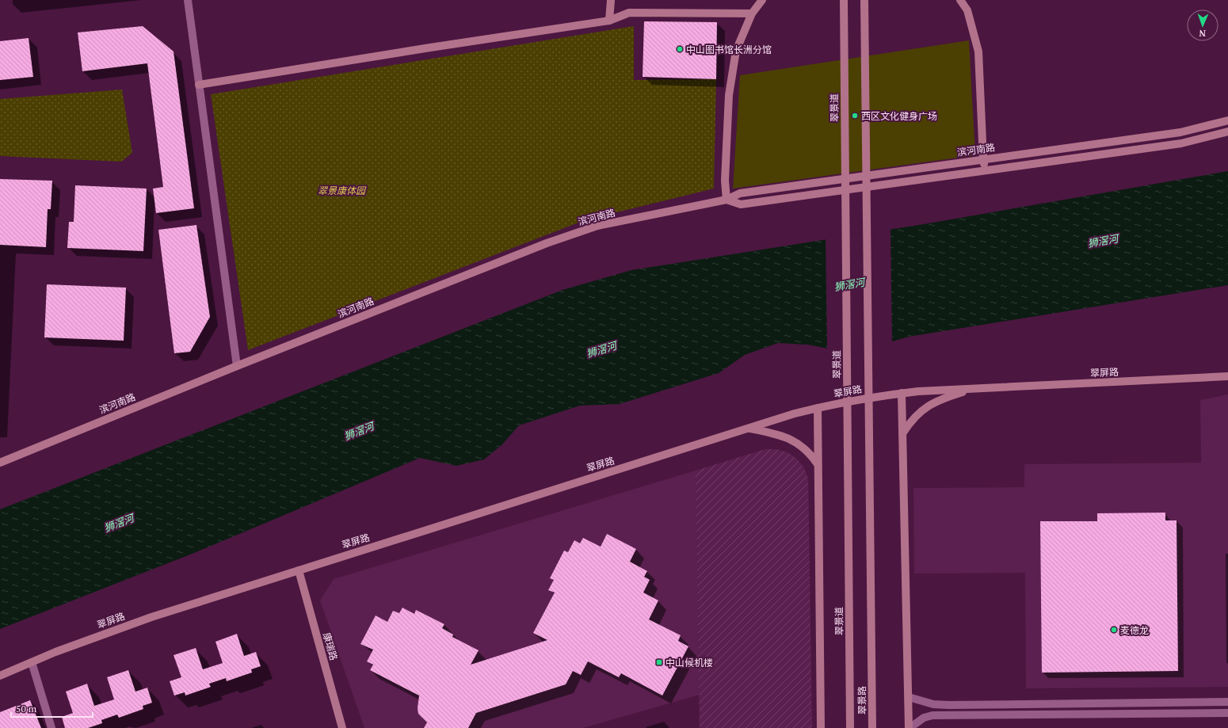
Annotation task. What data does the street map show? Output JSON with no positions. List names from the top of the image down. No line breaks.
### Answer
{"streets":{"street":["翠景道","滨河南路","翠屏路","康瑞路","翠景路"]},"crossings":[["翠屏路","康瑞路"]],"water":["狮滘河"],"parks":["翠景康体园"],"places":{"other":["中山图书馆长洲分馆","西区文化健身广场","麦德龙"],"transit":["中山候机楼"]},"scale_bar":"50 m","north":"bottom"}
